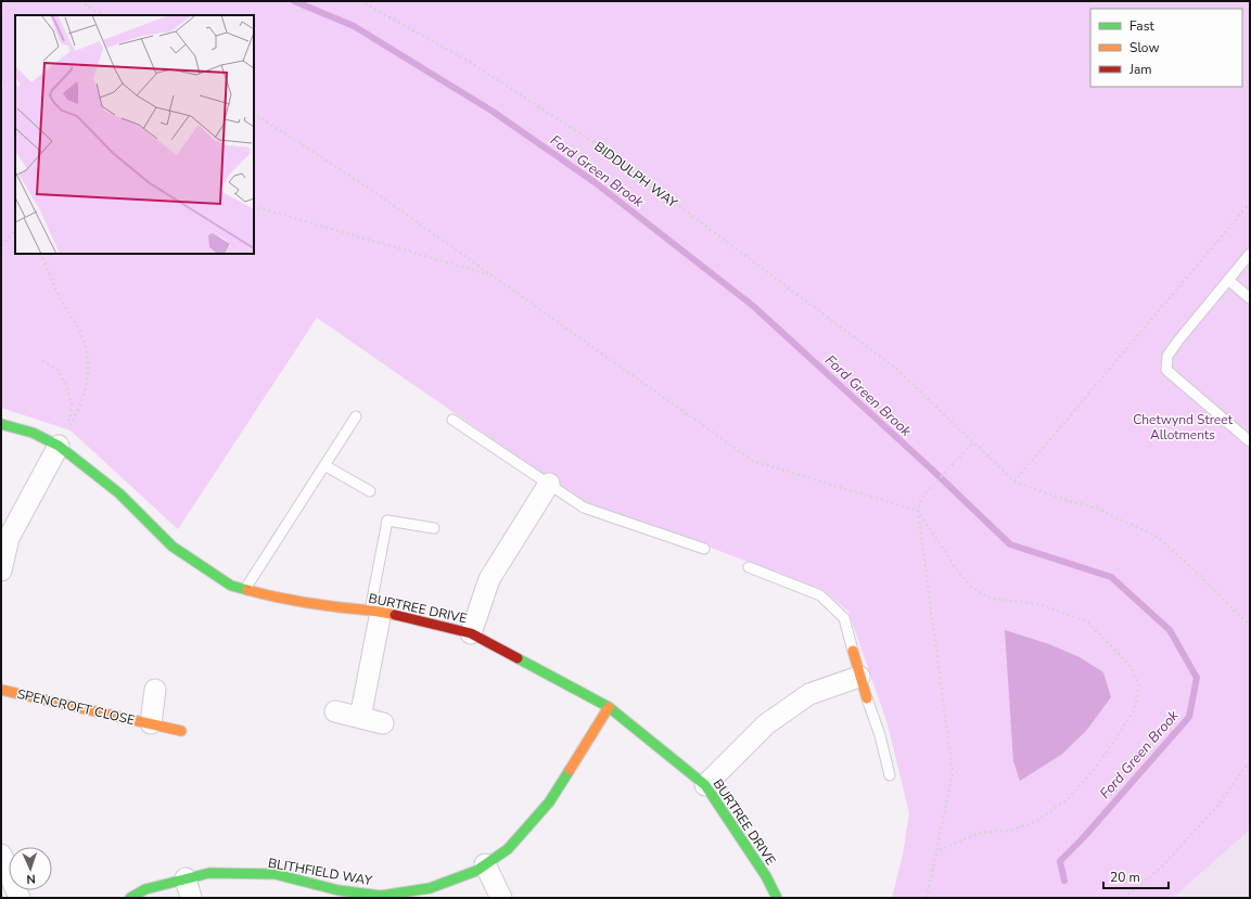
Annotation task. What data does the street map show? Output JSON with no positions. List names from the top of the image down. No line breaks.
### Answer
{"streets":{"street":["BURTREE DRIVE","SPENCROFT CLOSE","BLITHFIELD WAY"],"path":["BIDDULPH WAY"]},"crossings":[["BURTREE DRIVE","BLITHFIELD WAY"]],"water":["Ford Green Brook"],"parks":["Chetwynd Street Allotments"],"legend":["Fast","Slow","Jam"],"scale_bar":"20 m","north":"bottom"}
